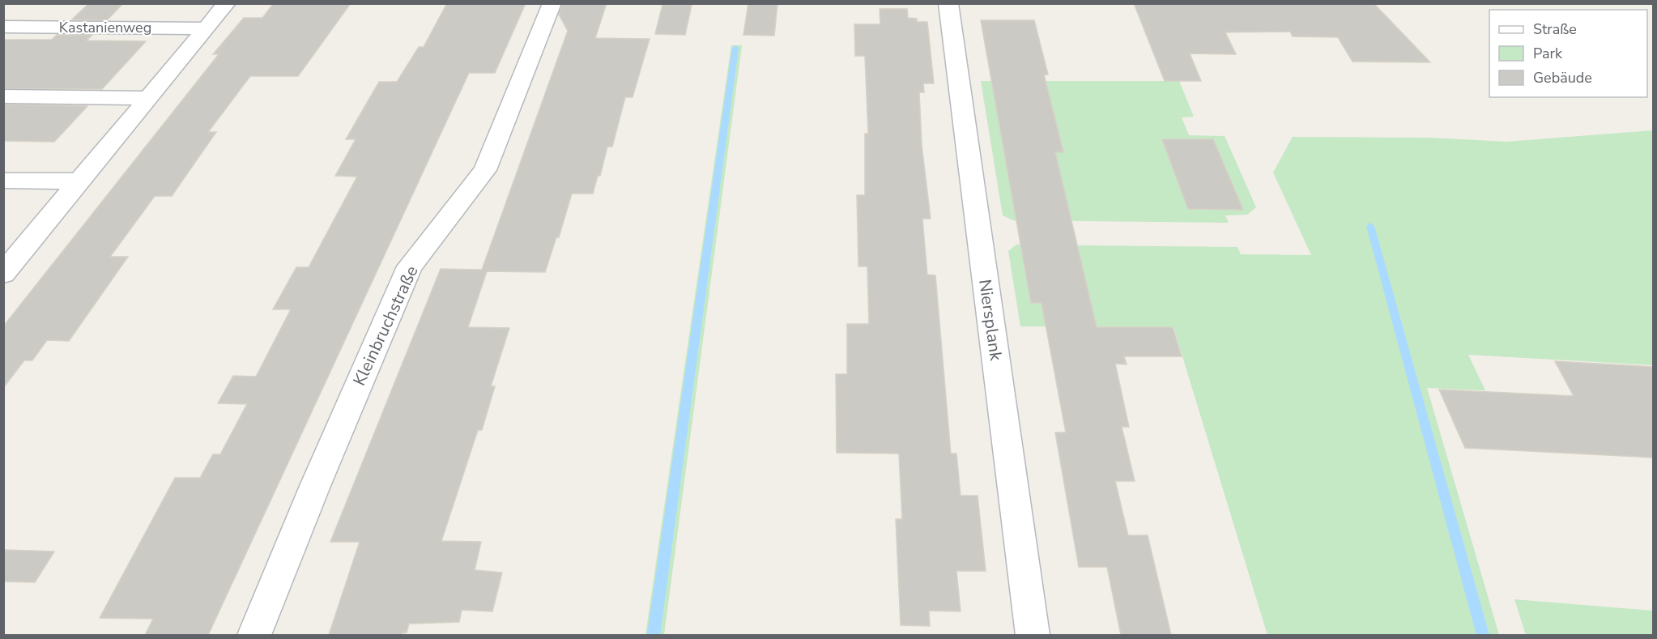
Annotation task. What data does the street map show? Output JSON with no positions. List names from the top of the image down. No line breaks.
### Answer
{"streets":{"street":["Kastanienweg","Niersplank","Kleinbruchstraße"]},"legend":["Straße","Park","Gebäude"]}
